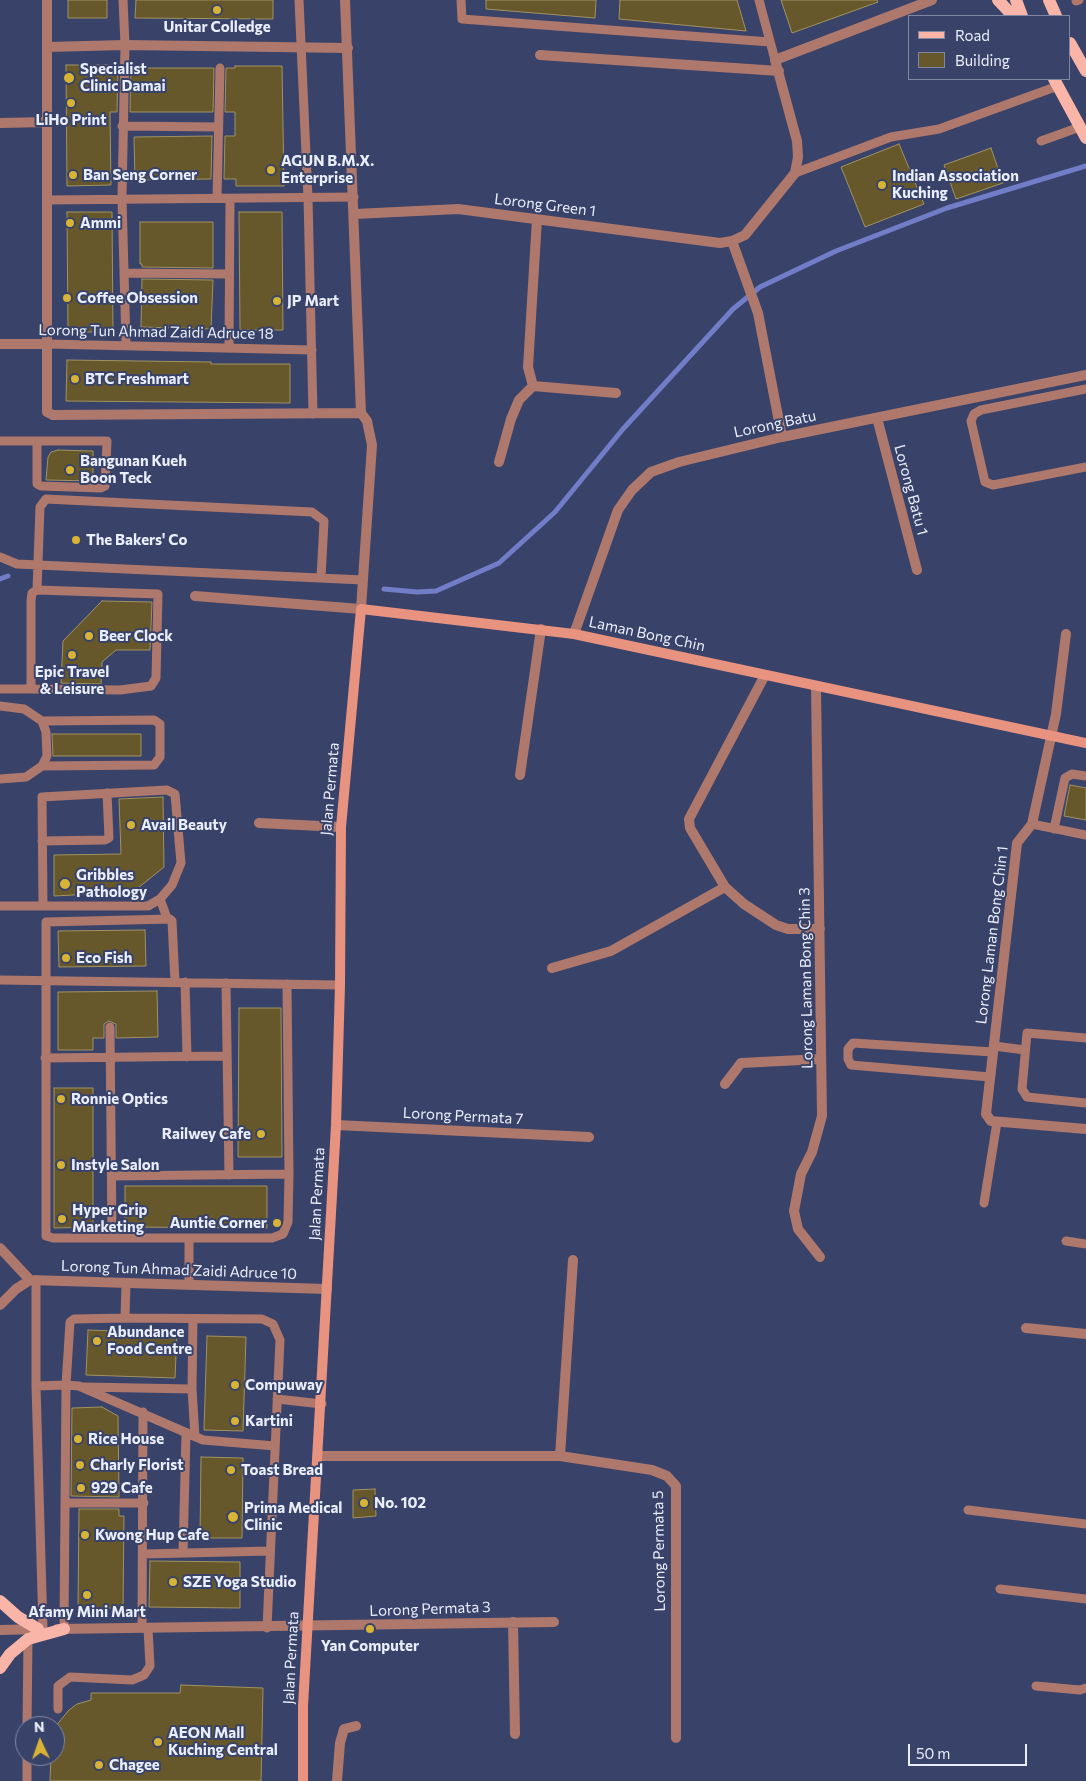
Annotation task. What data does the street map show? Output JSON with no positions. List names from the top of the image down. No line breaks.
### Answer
{"streets":{"street":["Lorong Green 1","Lorong Tun Ahmad Zaidi Adruce 18","Lorong Batu","Lorong Batu 1","Laman Bong Chin","Jalan Permata","Lorong Laman Bong Chin 1","Lorong Laman Bong Chin 3","Lorong Permata 7","Lorong Tun Ahmad Zaidi Adruce 10","Lorong Permata 5","Lorong Permata 3"]},"crossings":[["Lorong Batu","Lorong Batu 1"],["Lorong Batu","Laman Bong Chin"],["Laman Bong Chin","Jalan Permata"],["Laman Bong Chin","Lorong Laman Bong Chin 1"],["Laman Bong Chin","Lorong Laman Bong Chin 3"],["Jalan Permata","Lorong Permata 7"],["Jalan Permata","Lorong Tun Ahmad Zaidi Adruce 10"],["Jalan Permata","Lorong Permata 5"],["Jalan Permata","Lorong Permata 3"]],"places":["Unitar Colledge","Specialist Clinic Damai","LiHo Print","AGUN B.M.X. Enterprise","Ban Seng Corner","Indian Association Kuching","Ammi","Coffee Obsession","JP Mart","BTC Freshmart","Bangunan Kueh Boon Teck","The Bakers' Co","Beer Clock","Epic Travel & Leisure","Avail Beauty","Gribbles Pathology","Eco Fish","Ronnie Optics","Railwey Cafe","Instyle Salon","Hyper Grip Marketing","Auntie Corner","Abundance Food Centre","Compuway","Kartini","Rice House","Charly Florist","Toast Bread","929 Cafe","No. 102","Prima Medical Clinic","Kwong Hup Cafe","SZE Yoga Studio","Afamy Mini Mart","Yan Computer","AEON Mall Kuching Central","Chagee"],"legend":["Road","Building"],"scale_bar":"50 m","north":"top"}
